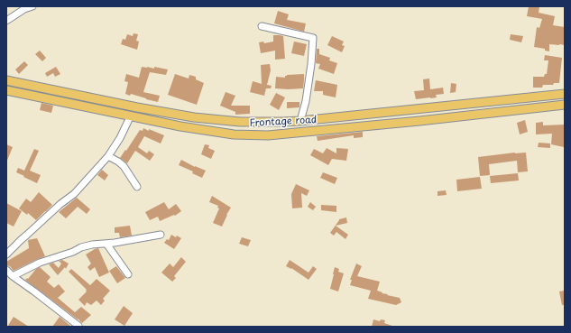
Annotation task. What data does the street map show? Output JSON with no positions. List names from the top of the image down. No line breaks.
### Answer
{"streets":{"main road":["Frontage road"]}}
